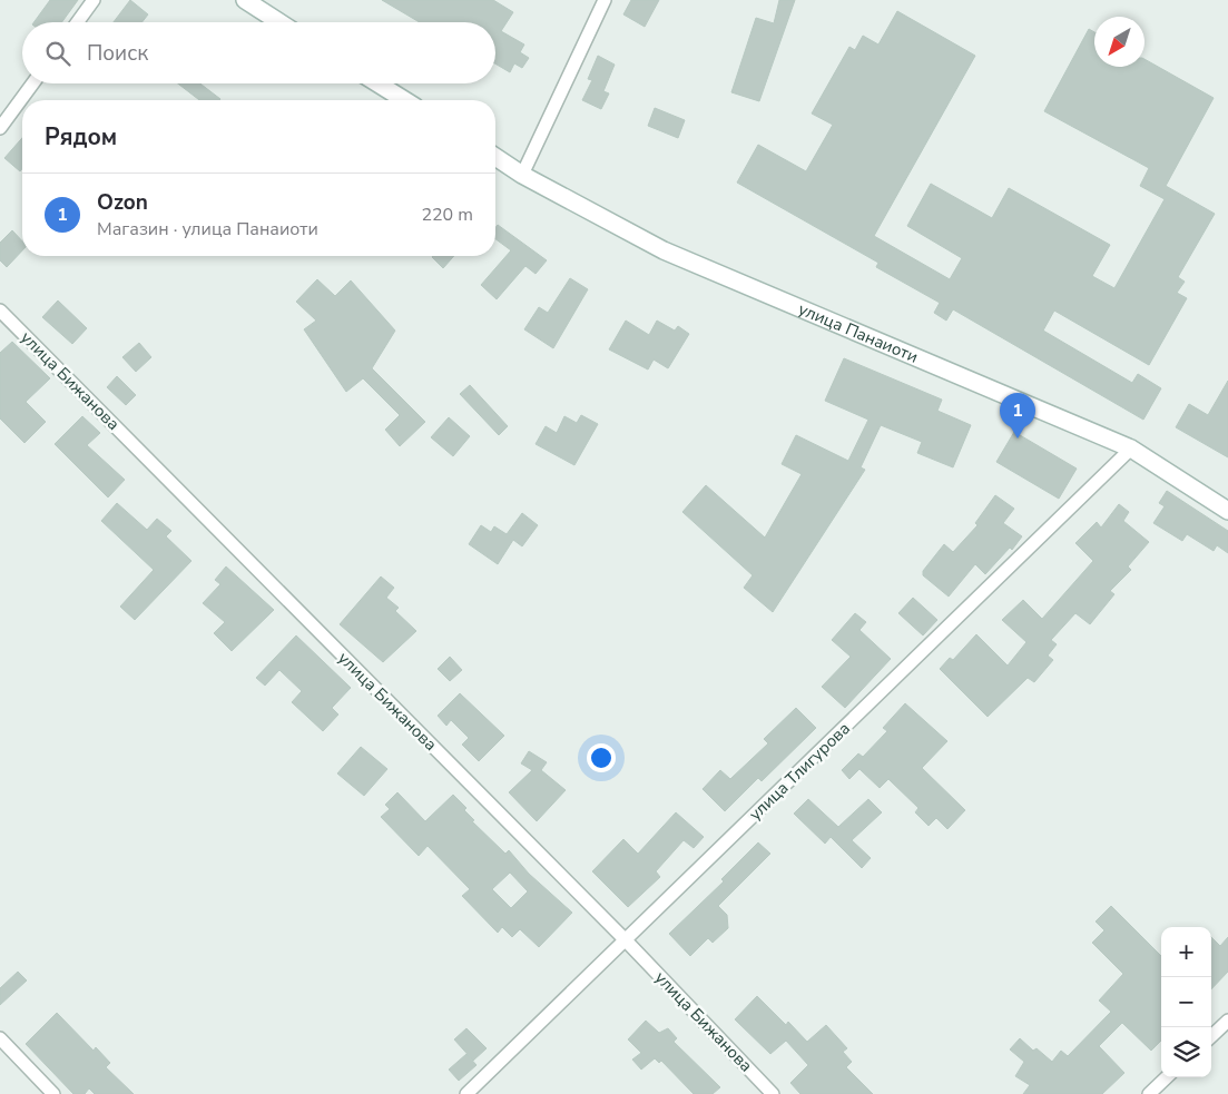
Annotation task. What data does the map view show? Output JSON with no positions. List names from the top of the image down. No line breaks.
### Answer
{"streets":{"street":["улица Панаиоти","улица Бижанова","улица Тлигурова"]},"crossings":[["улица Панаиоти","улица Тлигурова"],["улица Бижанова","улица Тлигурова"]],"north":"bottom left","page":{"search":"Поиск","heading":"Рядом","list":[{"mark":"1","name":"Ozon","note":"Магазин · улица Панаиоти","value":"220 m"}],"pins":"1","map_buttons":["+","−"]}}
